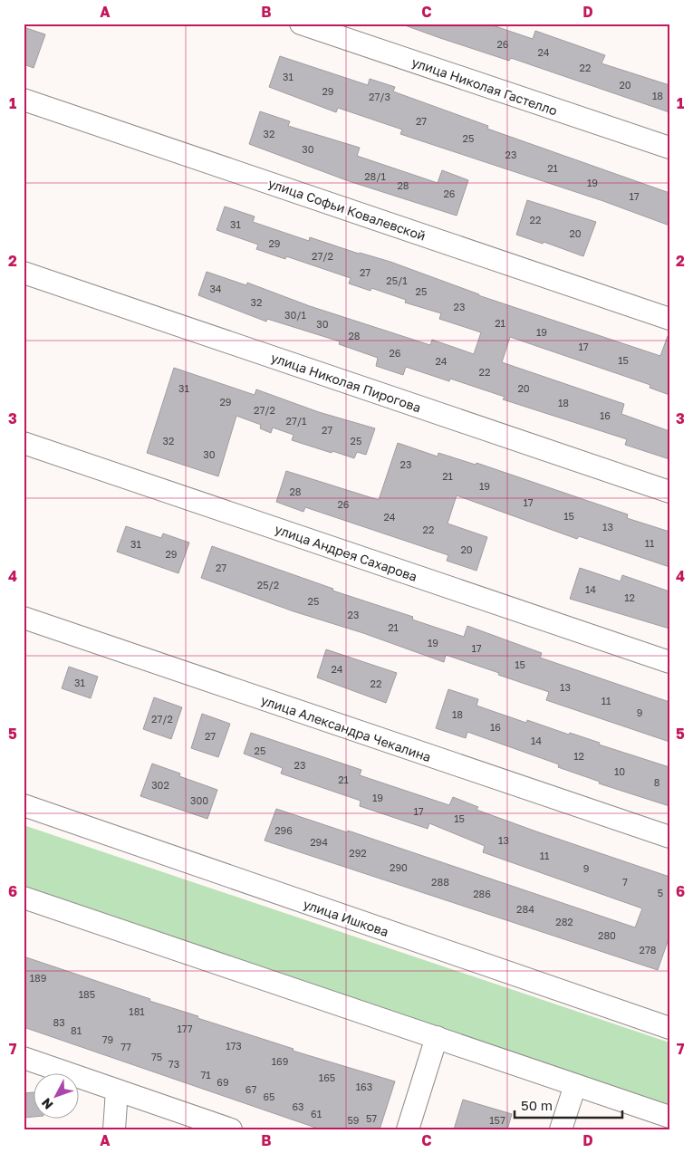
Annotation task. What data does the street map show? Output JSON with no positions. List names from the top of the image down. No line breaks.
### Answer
{"streets":{"street":["улица Николая Гастелло","улица Софьи Ковалевской","улица Николая Пирогова","улица Андрея Сахарова","улица Александра Чекалина","улица Ишкова"]},"house_numbers":["26","24","22","31","20","29","18","27/3","27","32","25","30","23","21","28/1","19","28","26","17","22","31","20","29","27/2","27","25/1","34","25","32","23","30/1","21","30","19","28","17","26","15","24","22","31","20","29","18","27/2","16","27/1","27","32","25","30","23","21","19","28","17","26","15","24","13","22","11","31","20","29","27","25/2","14","12","25","23","21","19","17","15","24","31","22","13","11","9","18","27/2","16","27","14","25","12","23","10","21","8","302","19","300","17","15","296","13","294","292","11","290","9","288","7","5","286","284","282","280","278","189","185","181","83","177","81","79","173","77","75","169","73","71","165","69","163","67","65","63","61","57","59","157"],"scale_bar":"50 m","north":"bottom left","grid":{"columns":["A","B","C","D"],"rows":["1","2","3","4","5","6","7"]}}
